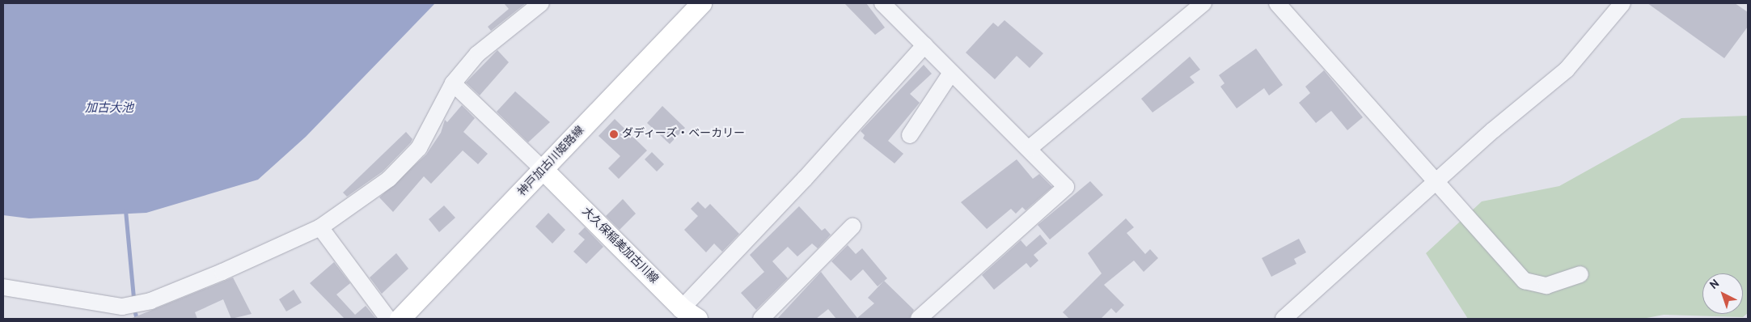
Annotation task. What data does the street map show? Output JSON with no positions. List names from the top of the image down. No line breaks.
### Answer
{"streets":{"main road":["神戸加古川姫路線","大久保稲美加古川線"]},"crossings":[["神戸加古川姫路線","大久保稲美加古川線"]],"water":["加古大池"],"places":["ダディーズ・ベーカリー"],"north":"top left"}
